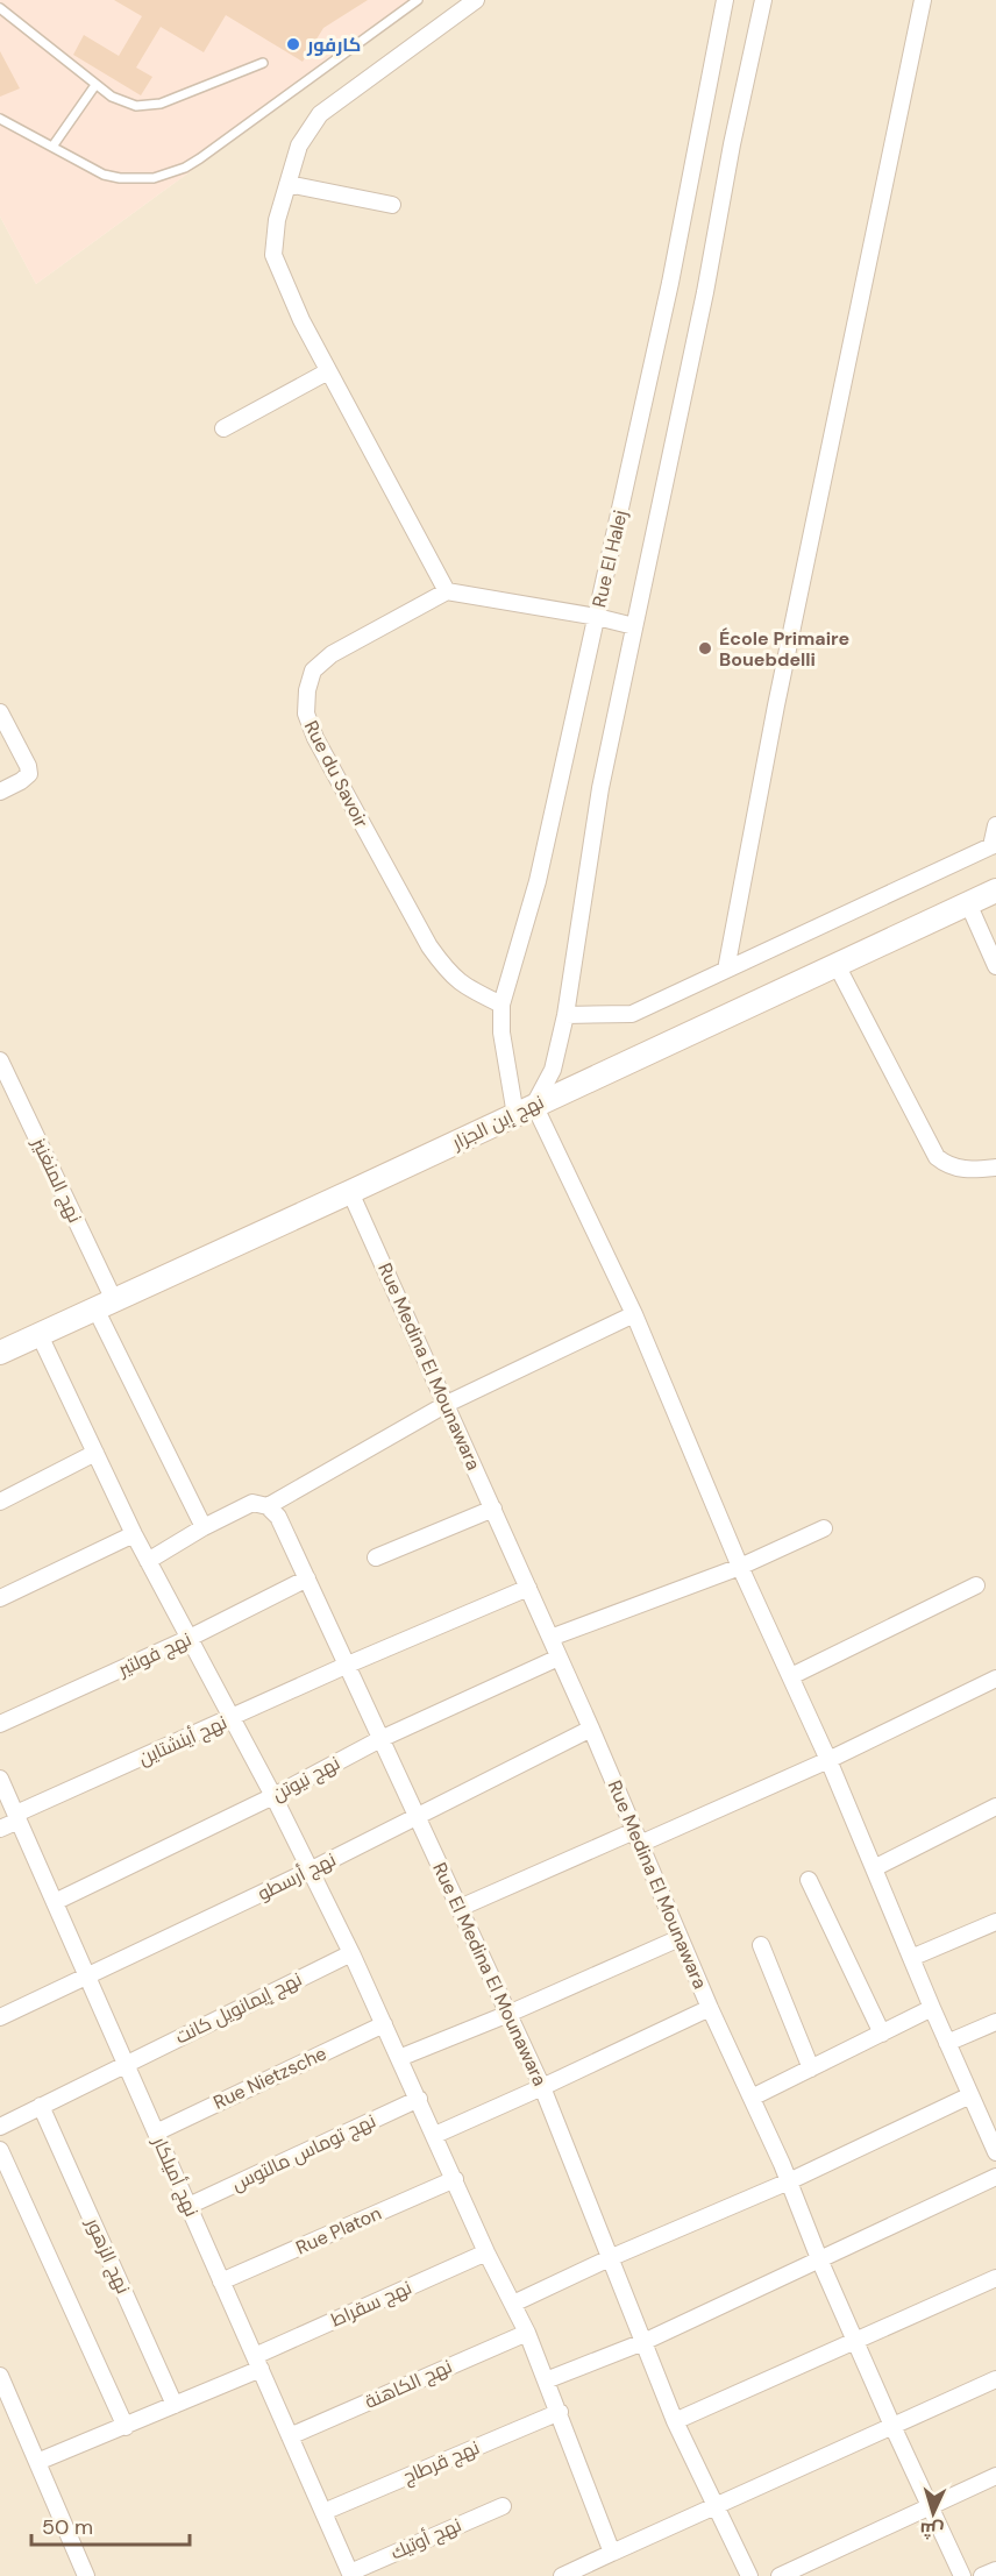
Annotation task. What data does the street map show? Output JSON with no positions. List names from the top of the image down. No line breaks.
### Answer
{"streets":{"street":["Rue El Halej","Rue du Savoir","نهج إبن الجزار","نهج المنغنيز","Rue Medina El Mounawara","نهج فولتير","نهج أينشتاين","نهج نيوتن","نهج أرسطو","Rue El Medina El Mounawara","نهج إيمانويل كانت","Rue Nietzsche","نهج توماس مالتوس","نهج أميلكار","Rue Platon","نهج الزهور","نهج سقراط","نهج الكاهنة","نهج قرطاج","نهج أوتيك"]},"crossings":[["Rue El Halej","Rue du Savoir"],["Rue El Halej","نهج إبن الجزار"],["نهج إبن الجزار","نهج المنغنيز"],["نهج إبن الجزار","Rue Medina El Mounawara"],["Rue Medina El Mounawara","نهج أينشتاين"],["Rue Medina El Mounawara","نهج نيوتن"],["Rue Medina El Mounawara","نهج أرسطو"],["نهج فولتير","Rue El Medina El Mounawara"],["نهج أينشتاين","Rue El Medina El Mounawara"],["نهج أينشتاين","نهج أميلكار"],["نهج نيوتن","Rue El Medina El Mounawara"],["نهج نيوتن","نهج أميلكار"],["نهج أرسطو","Rue El Medina El Mounawara"],["نهج أرسطو","نهج أميلكار"],["نهج إيمانويل كانت","نهج أميلكار"],["نهج إيمانويل كانت","نهج الزهور"],["Rue Nietzsche","نهج أميلكار"],["نهج توماس مالتوس","نهج أميلكار"],["نهج أميلكار","Rue Platon"],["نهج أميلكار","نهج سقراط"],["نهج أميلكار","نهج الكاهنة"],["نهج أميلكار","نهج قرطاج"],["نهج أميلكار","نهج أوتيك"],["نهج الزهور","نهج سقراط"]],"places":["كارفور","École Primaire Bouebdelli"],"scale_bar":"50 m","north":"bottom"}
